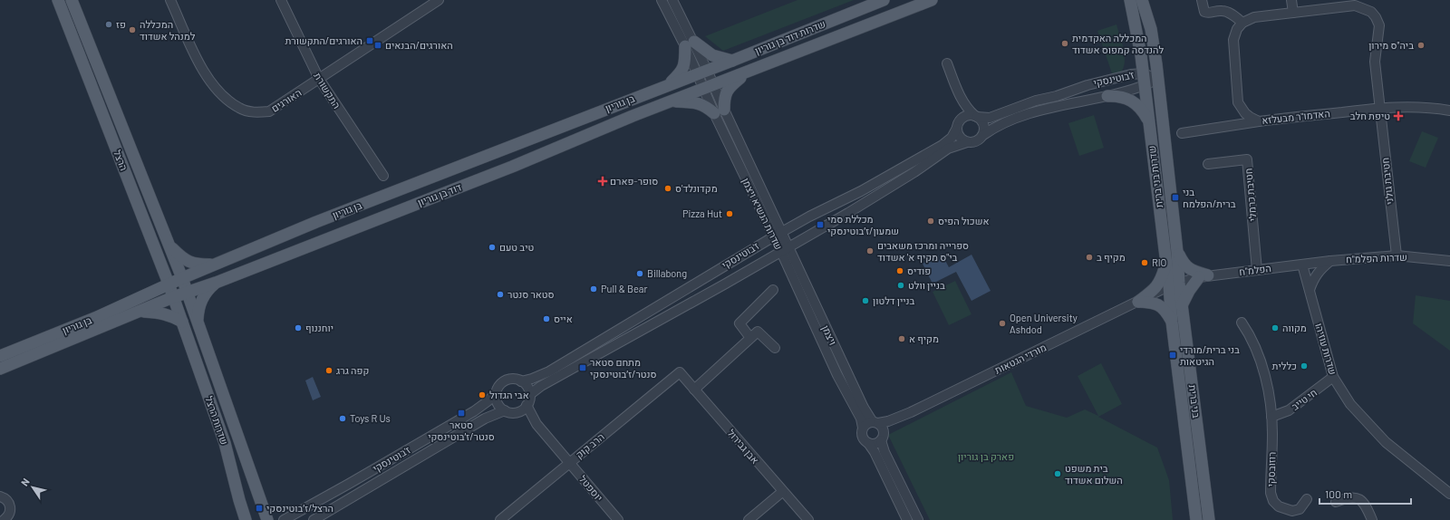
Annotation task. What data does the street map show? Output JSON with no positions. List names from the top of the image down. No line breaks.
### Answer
{"streets":{"main road":["שדרות דוד בן גוריון","בן גוריון","הרצל","שדרות בני ברית","דוד בן גוריון","בני ברית","שדרות הרצל"],"street":["ז'בוטינסקי","התקשורת","האורגים","האדמו\"ר מבעלזא","חטיבת גולני","חטיבת כרמלי","שדרות הנשיא ויצמן","שדרות הפלמ\"ח","הפלמ\"ח","ויצמן","שדרות עוזיהו","מורדי הגטאות","חי טייב","הרב קוק","אבן גבירול","רוזובסקי","יוספטל"]},"crossings":[["שדרות דוד בן גוריון","בן גוריון"],["שדרות דוד בן גוריון","שדרות הנשיא ויצמן"],["ז'בוטינסקי","שדרות בני ברית"],["ז'בוטינסקי","שדרות הנשיא ויצמן"],["ז'בוטינסקי","ויצמן"],["ז'בוטינסקי","יוספטל"],["התקשורת","האורגים"],["בן גוריון","הרצל"],["בן גוריון","שדרות הנשיא ויצמן"],["האדמו\"ר מבעלזא","חטיבת גולני"],["הרצל","דוד בן גוריון"],["הרצל","שדרות הרצל"],["שדרות בני ברית","מורדי הגטאות"],["שדרות בני ברית","בני ברית"],["חטיבת גולני","שדרות הפלמ\"ח"],["דוד בן גוריון","שדרות הנשיא ויצמן"],["חטיבת כרמלי","הפלמ\"ח"],["שדרות הנשיא ויצמן","ויצמן"],["שדרות הנשיא ויצמן","מורדי הגטאות"],["שדרות הפלמ\"ח","הפלמ\"ח"],["שדרות הפלמ\"ח","שדרות עוזיהו"],["הפלמ\"ח","שדרות עוזיהו"],["ויצמן","מורדי הגטאות"],["שדרות עוזיהו","חי טייב"],["מורדי הגטאות","בני ברית"],["חי טייב","רוזובסקי"],["הרב קוק","אבן גבירול"],["הרב קוק","יוספטל"]],"parks":["פארק בן גוריון"],"places":{"other":["פז","המכללה למנהל אשדוד","המכללה האקדמית להנדסה קמפוס אשדוד","ביה\"ס מירון","מקדונלד'ס","Pizza Hut","אשכול הפיס","טיב טעם","ספרייה ומרכז משאבים בי\"ס מקיף א' אשדוד","מקיף ב","RIO","פודיס","Billabong","בניין וולט","Pull & Bear","סטאר סנטר","בניין דלטון","אייס","Open University Ashdod","יוחננוף","מקווה","מקיף א","כללית","קפה גרג","אבי הגדול","Toys R Us","בית משפט השלום אשדוד"],"transit":["האורגים/התקשורת","האורגים/הבנאים","בני ברית/הפלמח","מכללת סמי שמעון/ז׳בוטינסקי","בני ברית/מורדי הגיטאות","מתחם סטאר סנטר/ז׳בוטינסקי","סטאר סנטר/ז׳בוטינסקי","הרצל/ז׳בוטינסקי"],"health":["טיפת חלב","סופר-פארם"]},"scale_bar":"100 m","north":"top left"}
